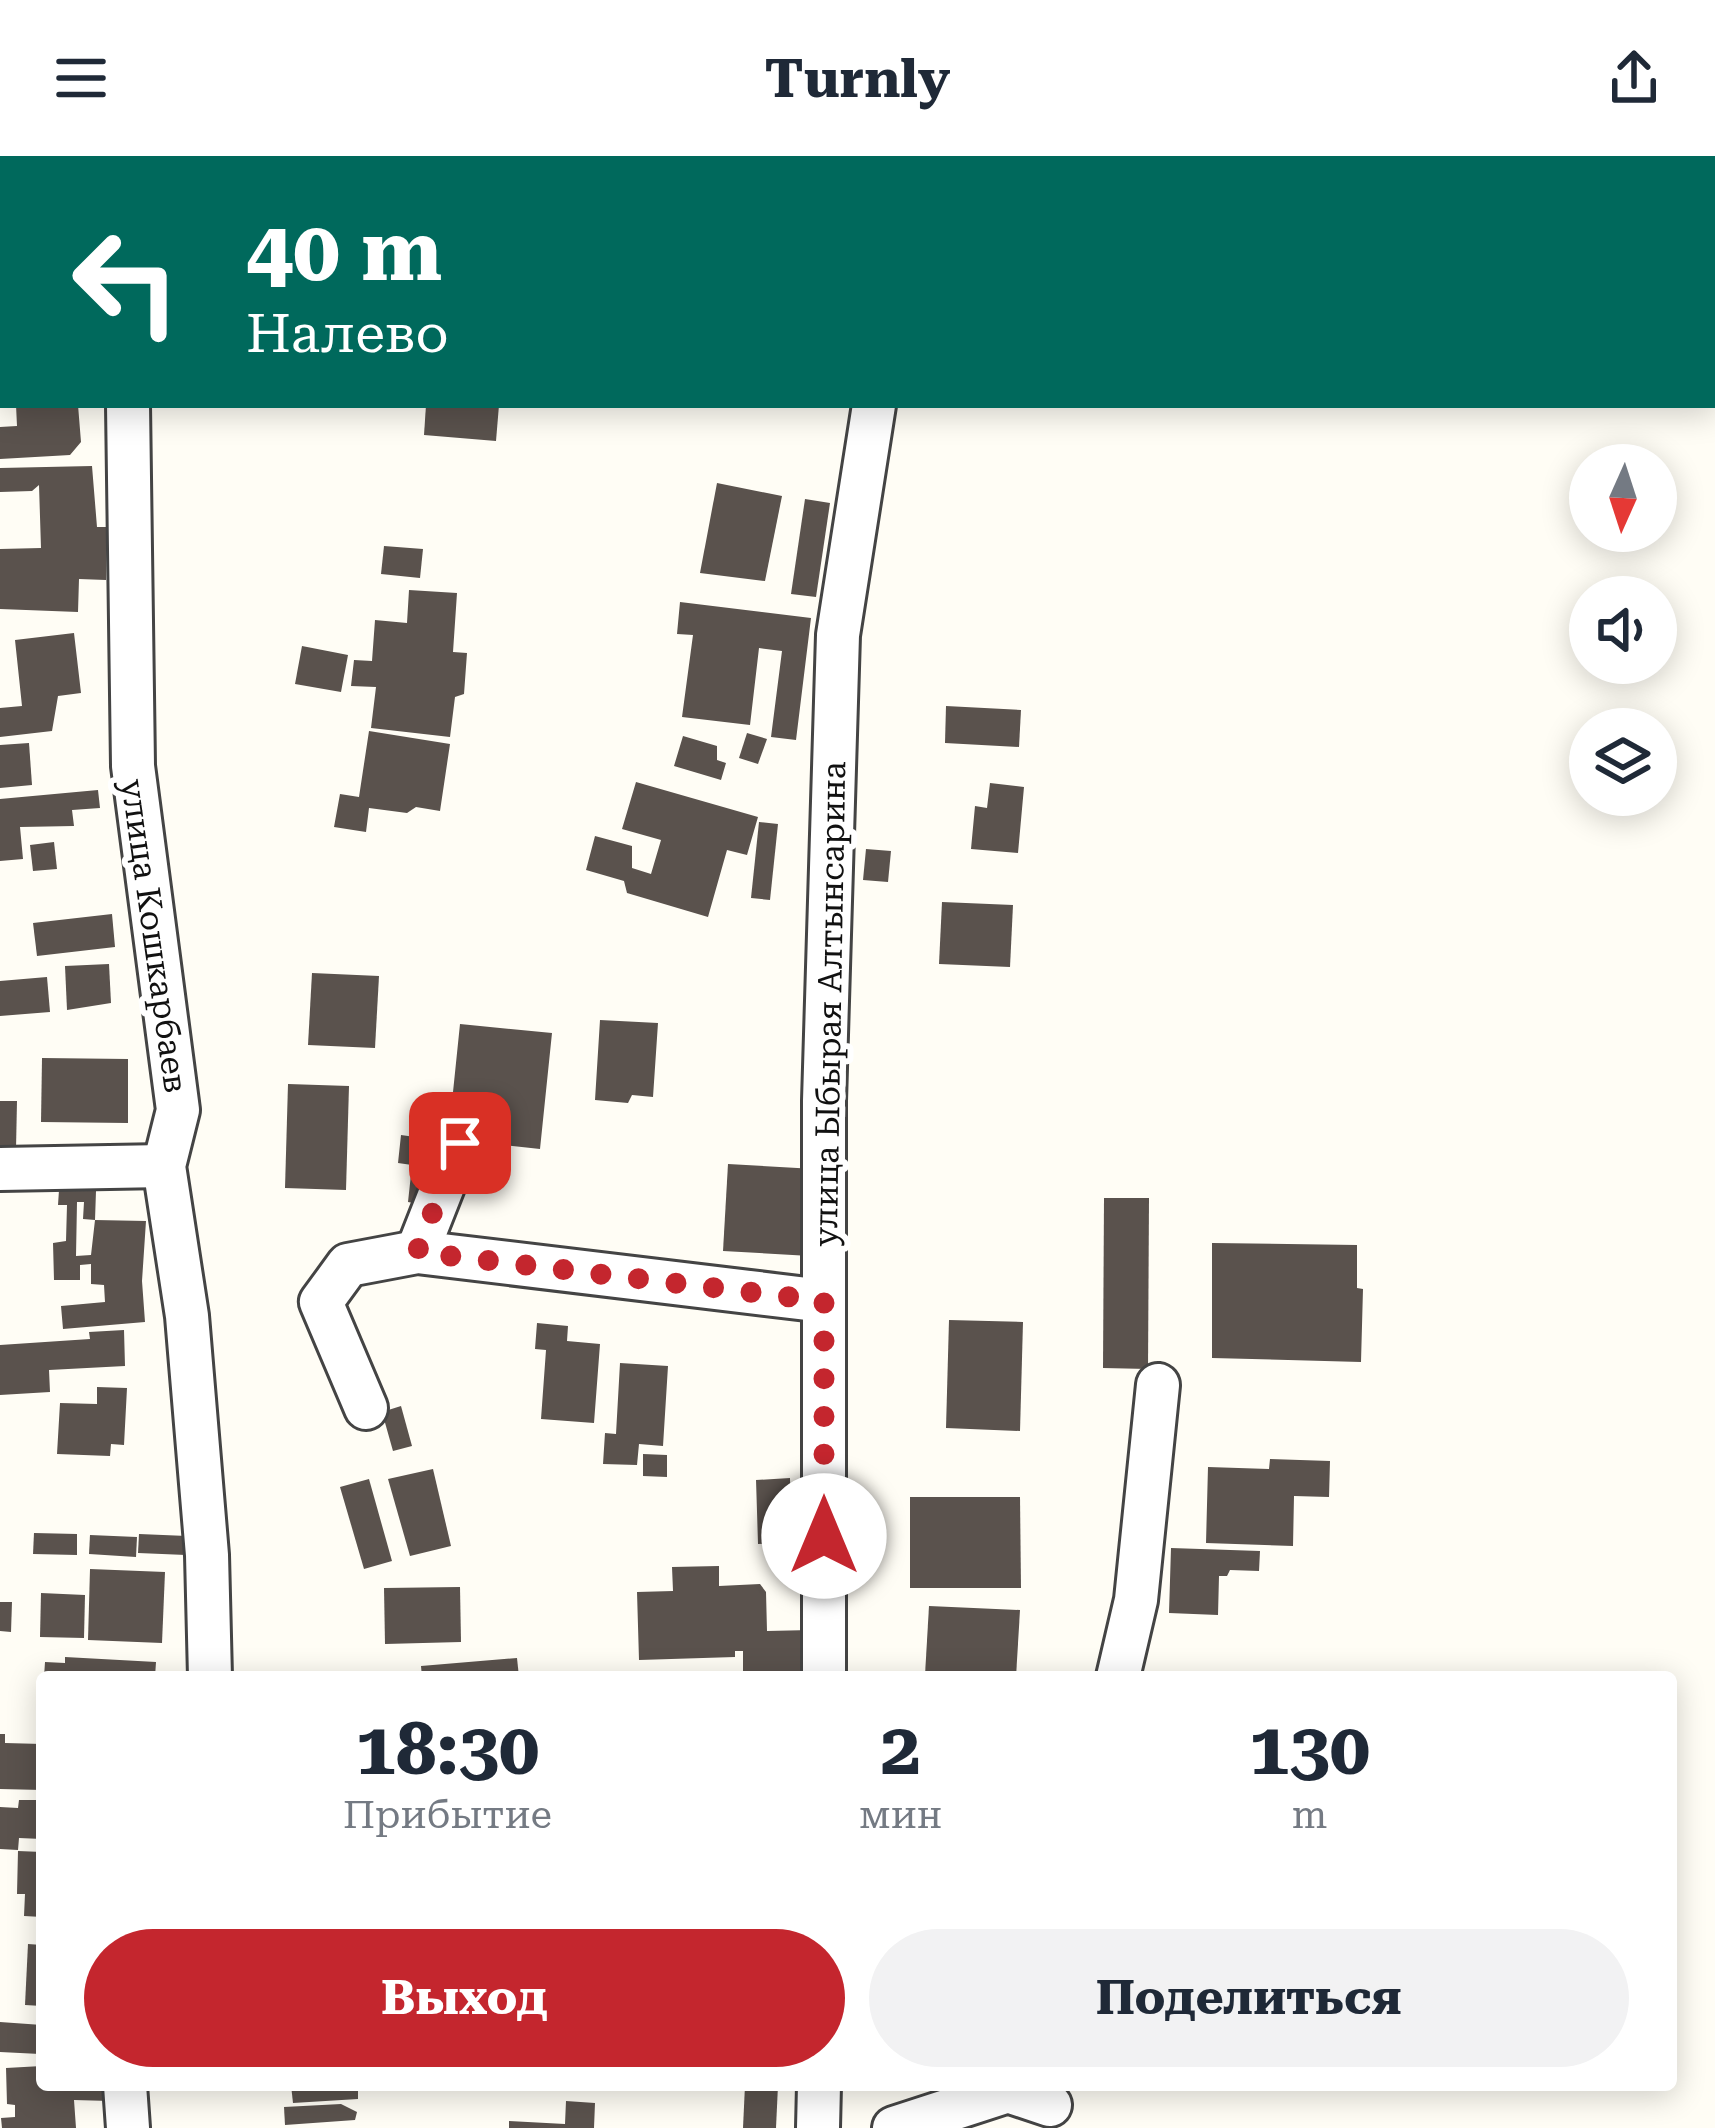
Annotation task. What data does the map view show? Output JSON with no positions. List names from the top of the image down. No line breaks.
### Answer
{"streets":{"street":["улица Кошкарбаев","улица Ыбырая Алтынсарина"]},"north":"bottom","page":{"header":"Turnly","turn":["40 m","Налево"],"eta":["18:30","Прибытие","2","мин","130","m"],"buttons":["Выход","Поделиться"]}}
